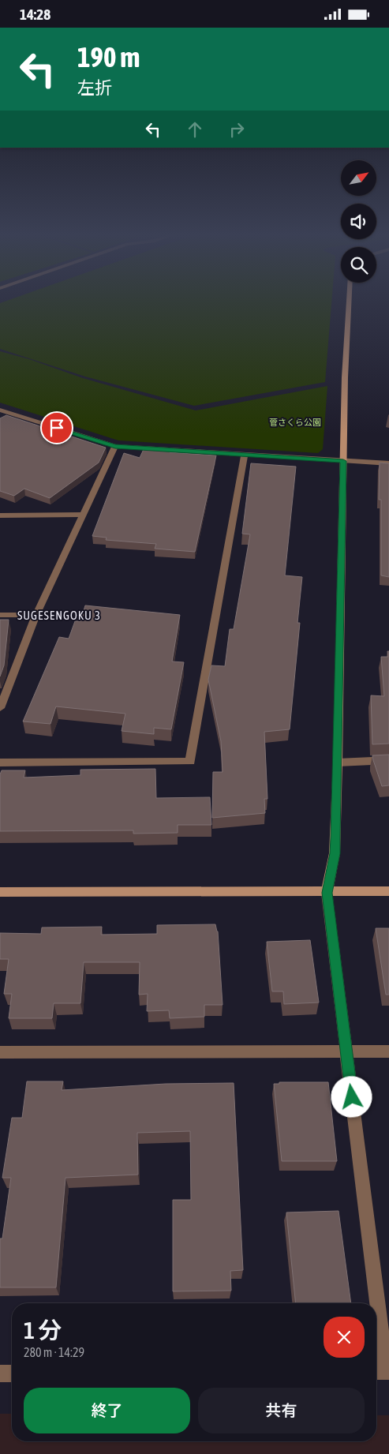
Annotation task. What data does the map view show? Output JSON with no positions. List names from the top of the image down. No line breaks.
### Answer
{"districts":["SUGESENGOKU 3"],"parks":["菅さくら公園"],"north":"top right","page":{"status":"14:28","turn":["190 m","左折"],"heading":["1 分","280 m · 14:29"],"buttons":["終了","共有"]}}
